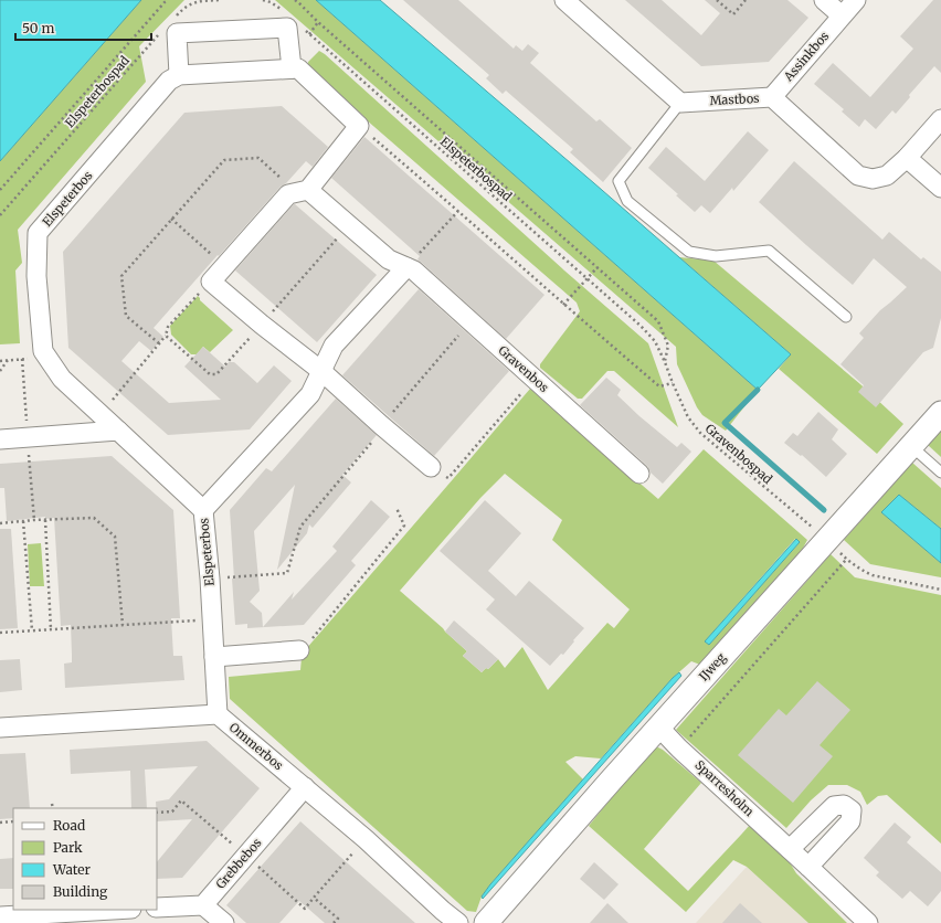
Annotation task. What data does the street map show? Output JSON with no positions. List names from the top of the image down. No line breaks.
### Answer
{"streets":{"street":["Assinkbos","Mastbos","Elspeterbos","Gravenbos","IJweg","Ommerbos","Sparresholm","Grebbebos"],"path":["Elspeterbospad","Gravenbospad"]},"crossings":[["Assinkbos","Mastbos"],["Elspeterbospad","Gravenbospad"],["Elspeterbos","Ommerbos"],["Gravenbospad","IJweg"],["IJweg","Sparresholm"],["Ommerbos","Grebbebos"]],"legend":["Road","Park","Water","Building"],"scale_bar":"50 m"}
